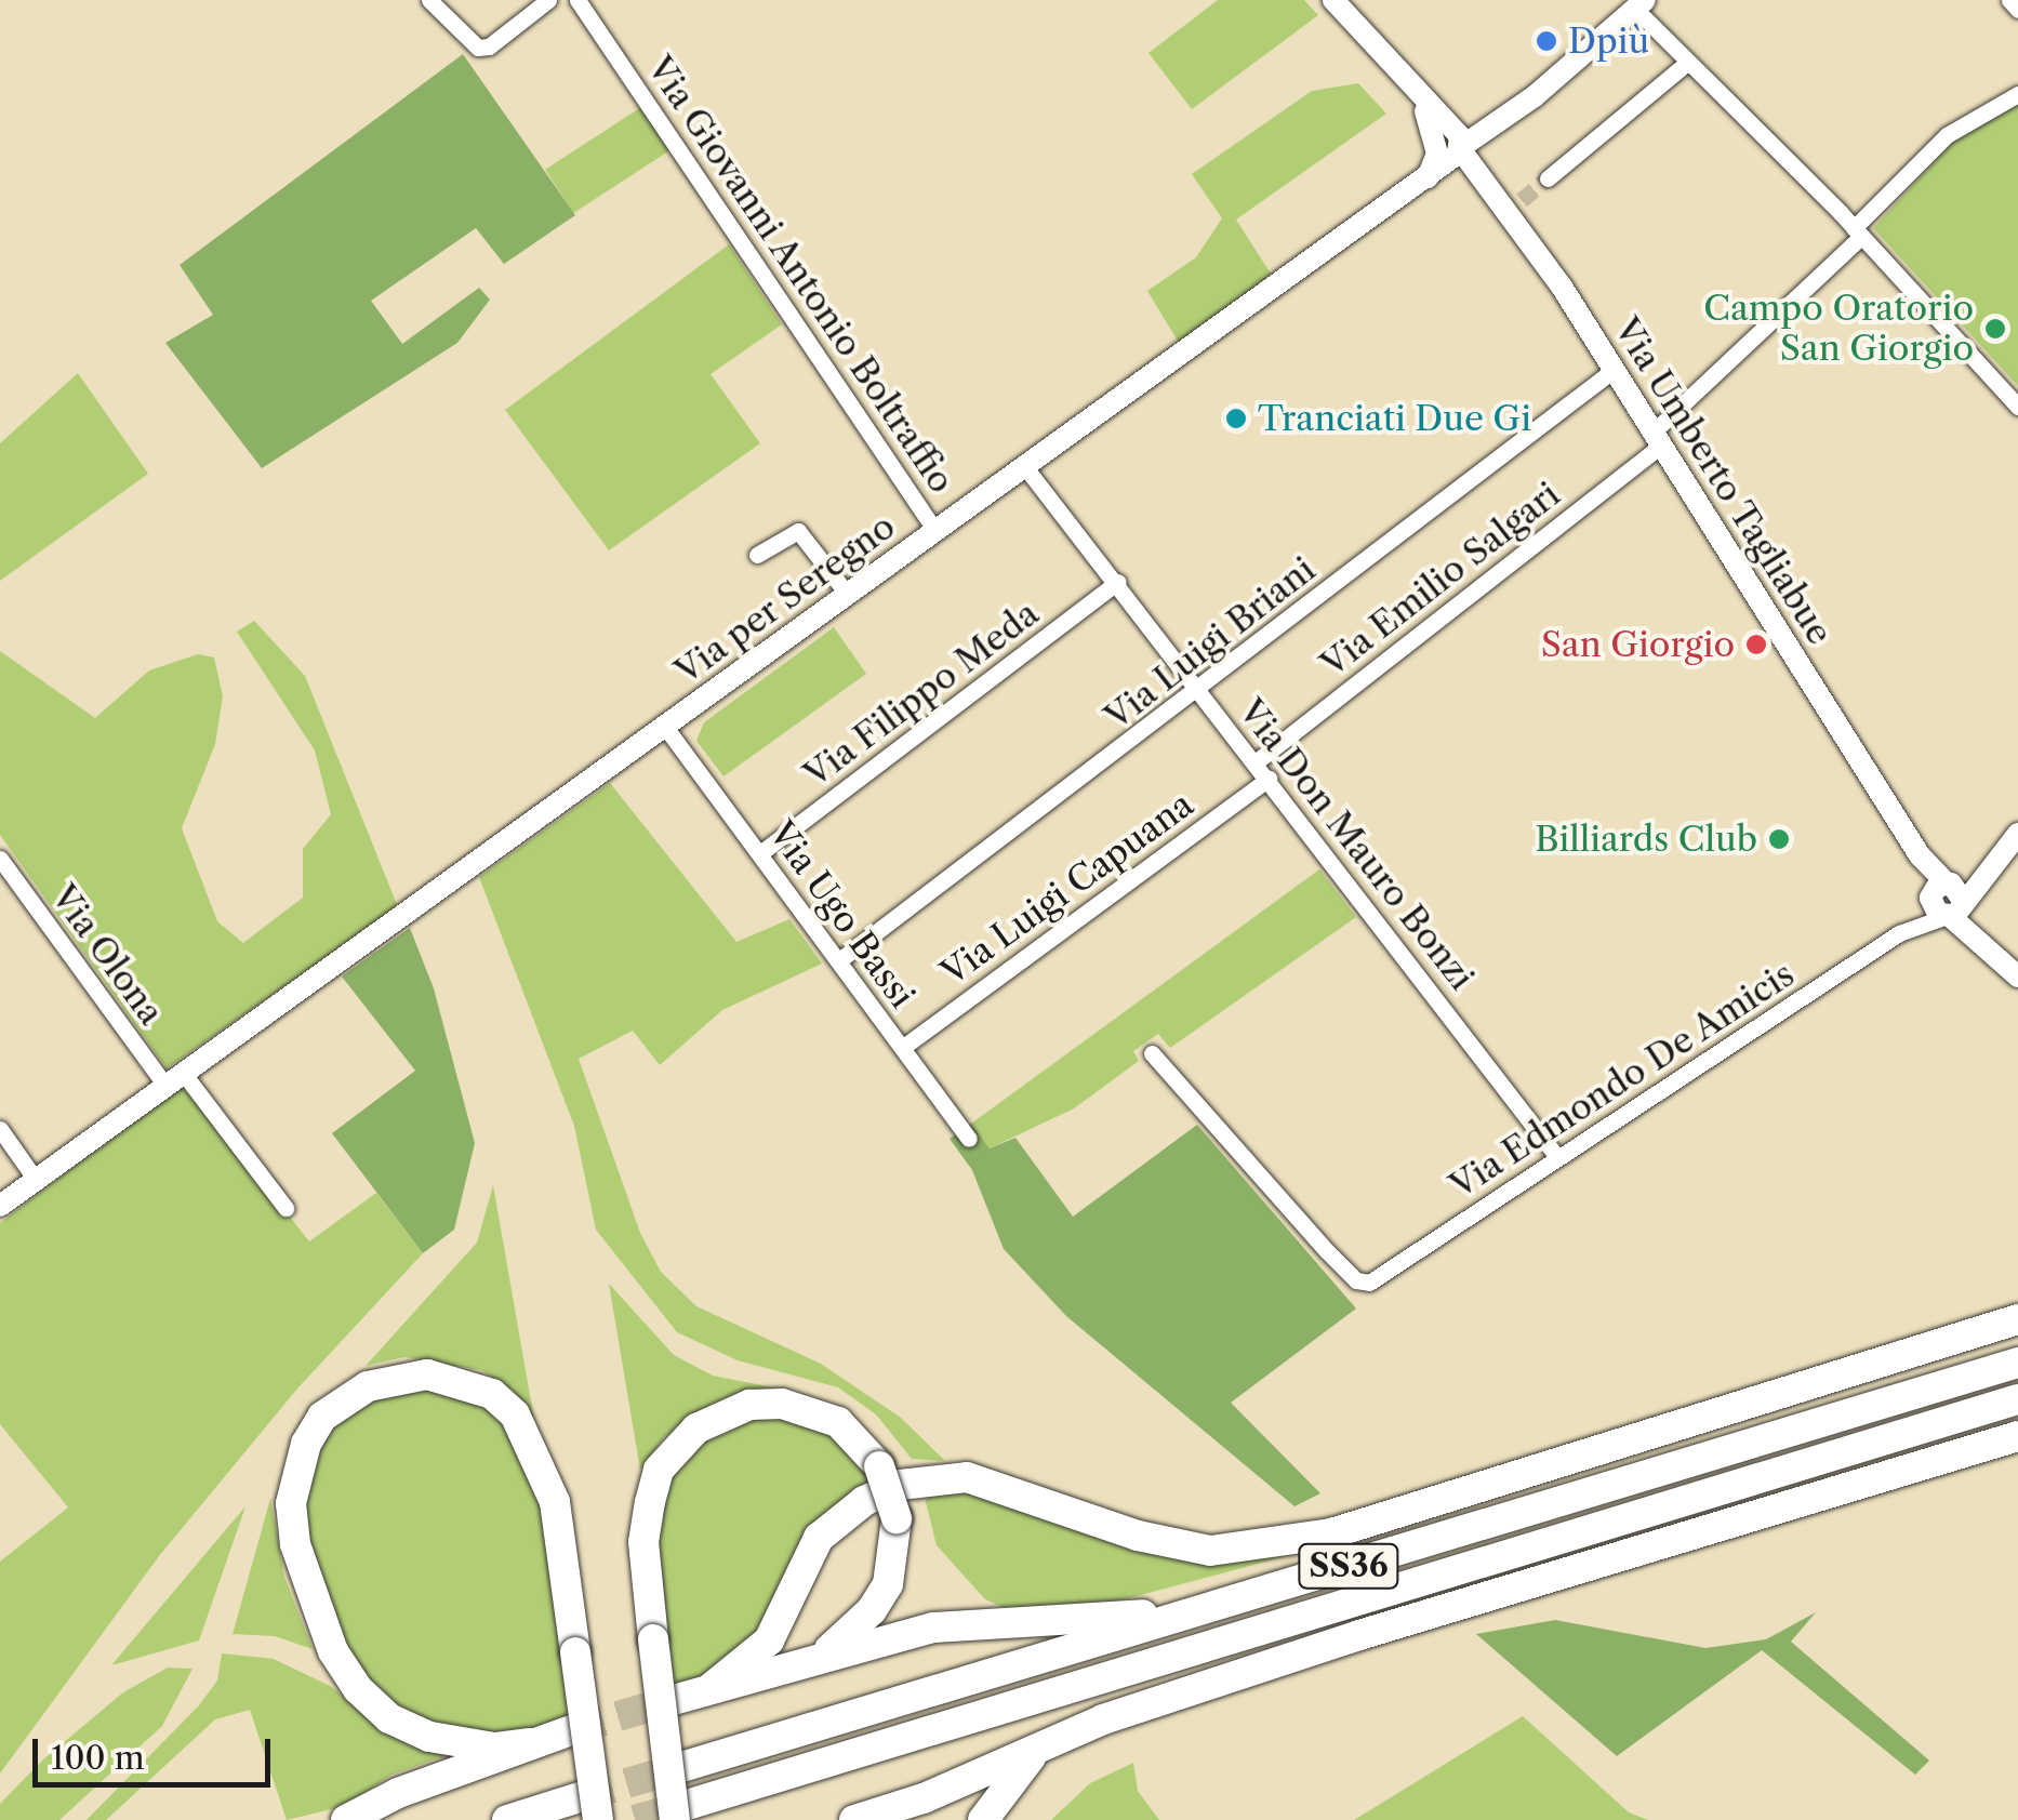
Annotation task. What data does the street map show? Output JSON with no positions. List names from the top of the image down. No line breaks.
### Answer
{"streets":{"highway":["SS36"],"street":["Via Giovanni Antonio Boltraffio","Via Umberto Tagliabue","Via Emilio Salgari","Via per Seregno","Via Luigi Briani","Via Filippo Meda","Via Don Mauro Bonzi","Via Luigi Capuana","Via Ugo Bassi","Via Olona","Via Edmondo De Amicis"]},"crossings":[["Via Giovanni Antonio Boltraffio","Via per Seregno"],["Via Umberto Tagliabue","Via Emilio Salgari"],["Via Umberto Tagliabue","Via per Seregno"],["Via Umberto Tagliabue","Via Luigi Briani"],["Via Umberto Tagliabue","Via Edmondo De Amicis"],["Via Emilio Salgari","Via Don Mauro Bonzi"],["Via per Seregno","Via Don Mauro Bonzi"],["Via per Seregno","Via Ugo Bassi"],["Via per Seregno","Via Olona"],["Via Luigi Briani","Via Don Mauro Bonzi"],["Via Luigi Briani","Via Ugo Bassi"],["Via Filippo Meda","Via Don Mauro Bonzi"],["Via Filippo Meda","Via Ugo Bassi"],["Via Don Mauro Bonzi","Via Luigi Capuana"],["Via Don Mauro Bonzi","Via Edmondo De Amicis"],["Via Luigi Capuana","Via Ugo Bassi"]],"places":["Dpiù","Campo Oratorio San Giorgio","Tranciati Due Gi","San Giorgio","Billiards Club"],"scale_bar":"100 m"}
